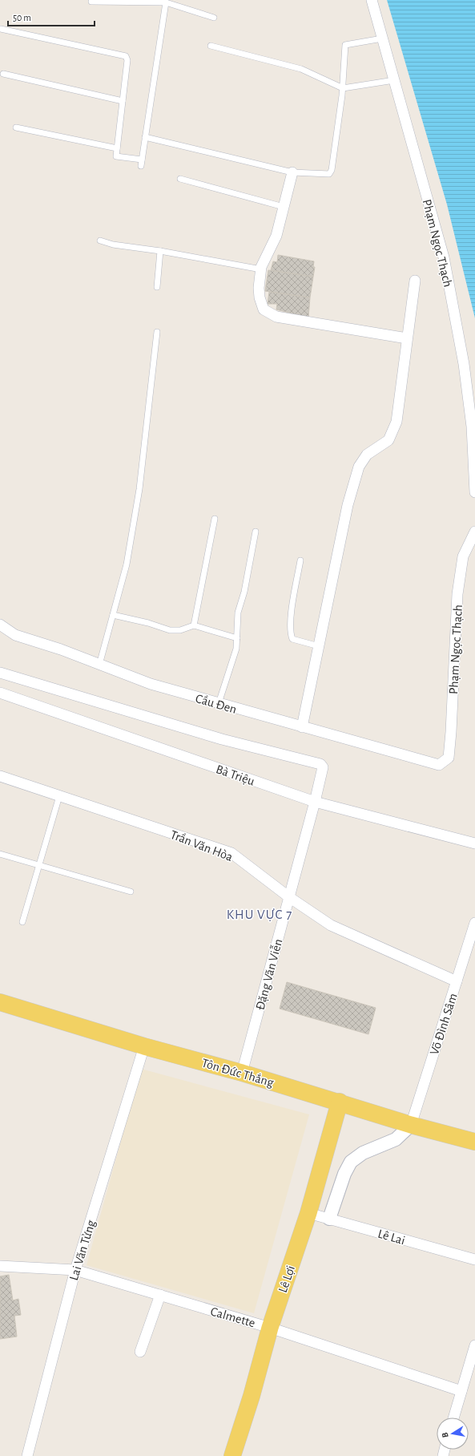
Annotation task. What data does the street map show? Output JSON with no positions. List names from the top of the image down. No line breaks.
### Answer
{"streets":{"main road":["Tôn Đức Thắng","Lê Lợi"],"street":["Phạm Ngọc Thạch","Cầu Đen","Bà Triệu","Trần Văn Hòa","Đặng Văn Viễn","Võ Đình Sâm","Lê Lai","Lai Văn Tửng","Calmette"]},"crossings":[["Phạm Ngọc Thạch","Cầu Đen"],["Bà Triệu","Đặng Văn Viễn"],["Trần Văn Hòa","Đặng Văn Viễn"],["Trần Văn Hòa","Võ Đình Sâm"],["Đặng Văn Viễn","Tôn Đức Thắng"],["Võ Đình Sâm","Tôn Đức Thắng"],["Tôn Đức Thắng","Lai Văn Tửng"],["Tôn Đức Thắng","Lê Lợi"],["Lê Lai","Lê Lợi"],["Lai Văn Tửng","Calmette"],["Lê Lợi","Calmette"]],"districts":["KHU VỰC 7"],"scale_bar":"50 m","north":"left"}
